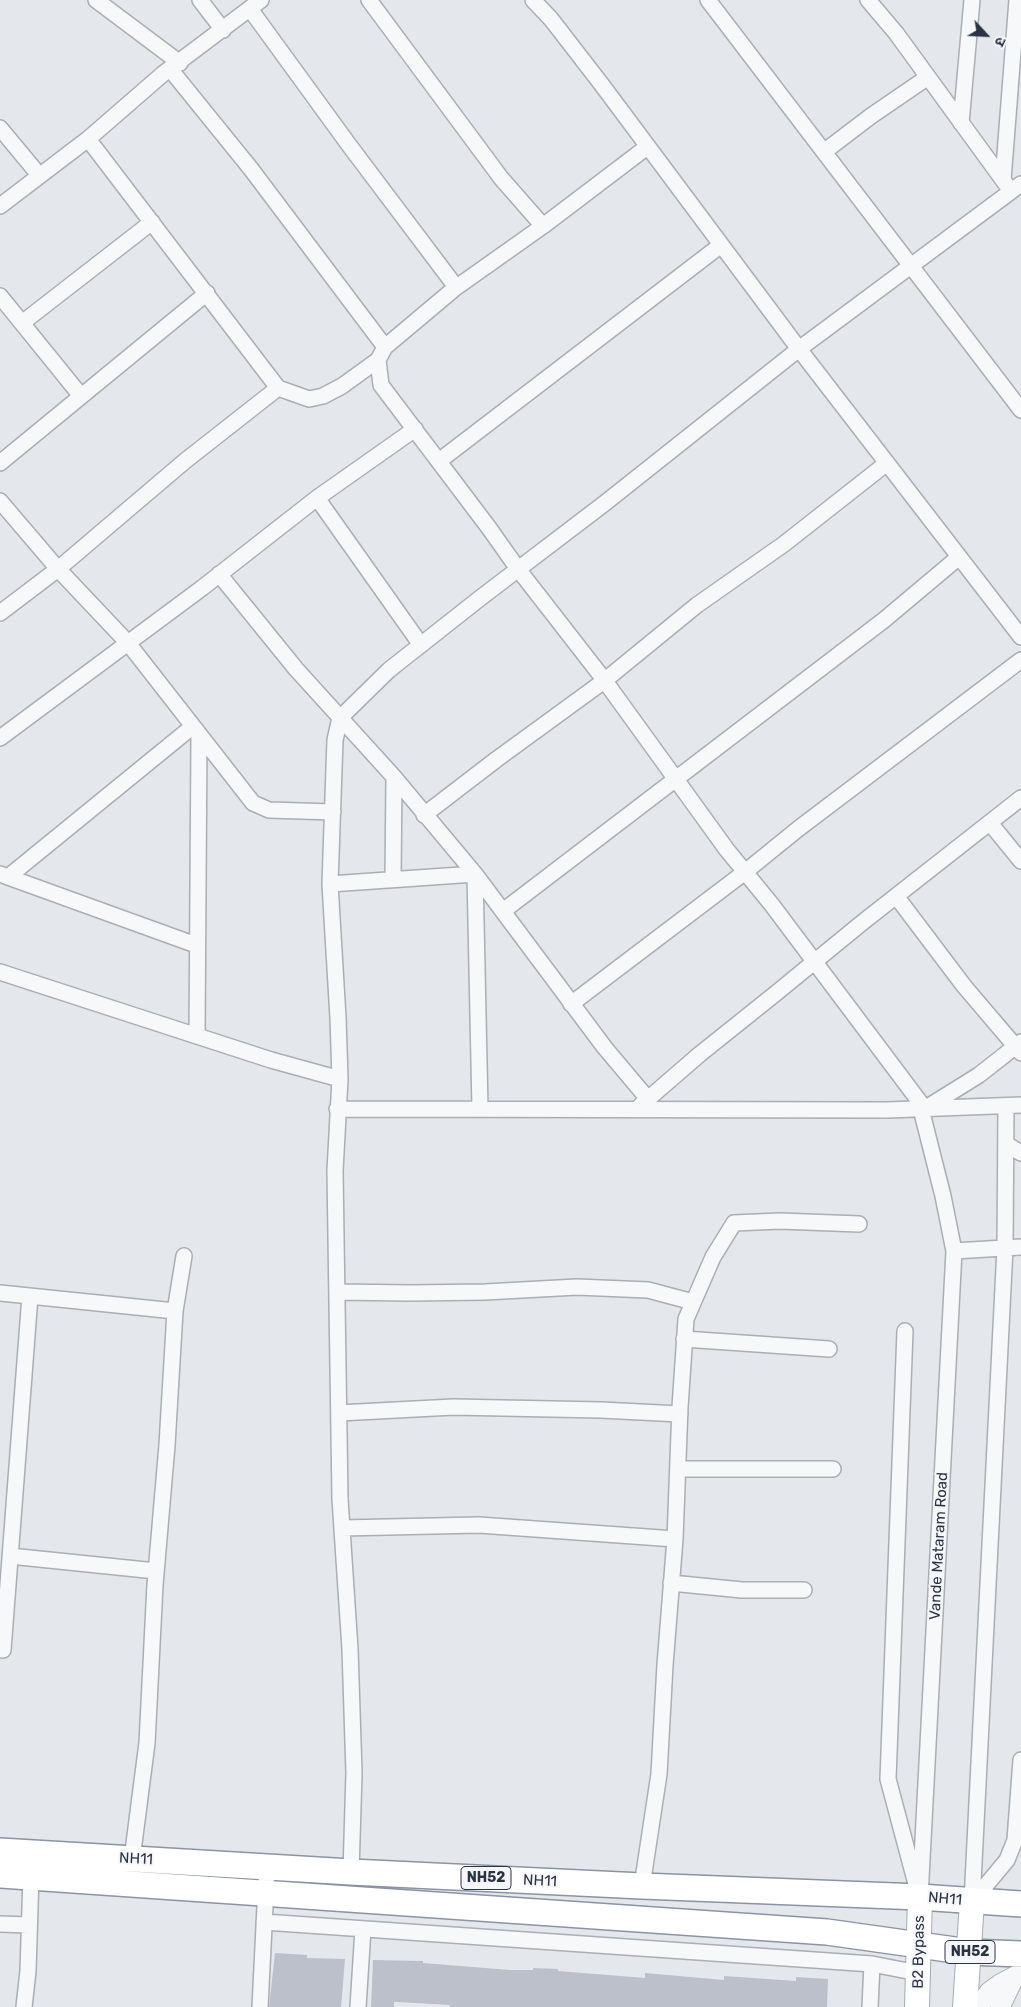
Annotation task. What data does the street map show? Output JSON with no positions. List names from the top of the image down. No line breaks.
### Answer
{"streets":{"highway":["NH11","NH52"],"main road":["B2 Bypass"],"street":["Vande Mataram Road"]},"crossings":[["Vande Mataram Road","NH11"],["Vande Mataram Road","B2 Bypass"],["NH11","B2 Bypass"],["NH52","B2 Bypass"]],"north":"bottom right"}
